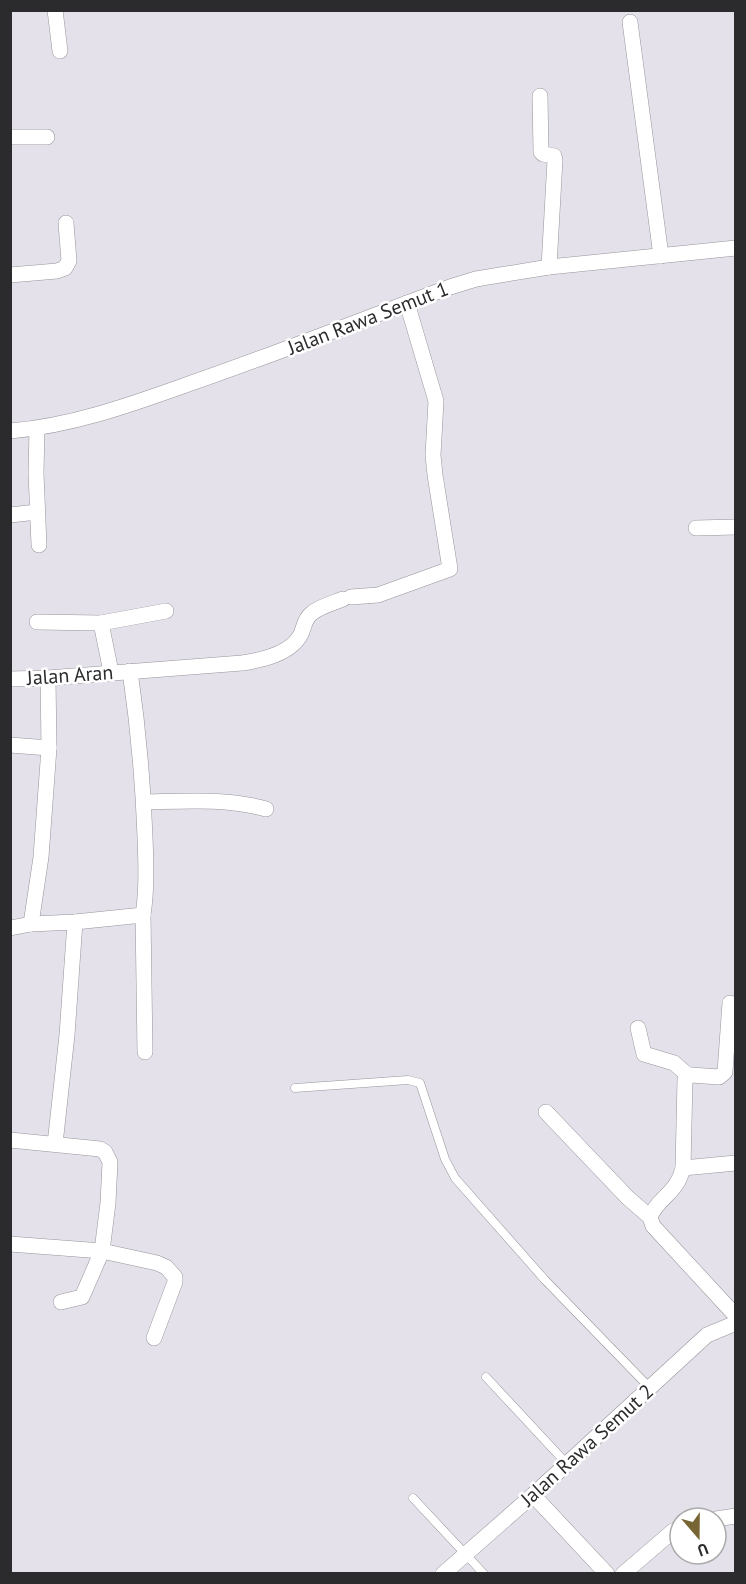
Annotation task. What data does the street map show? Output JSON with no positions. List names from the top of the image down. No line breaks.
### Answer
{"streets":{"street":["Jalan Rawa Semut 1","Jalan Aran","Jalan Rawa Semut 2"]},"crossings":[["Jalan Rawa Semut 1","Jalan Aran"]],"north":"bottom"}
